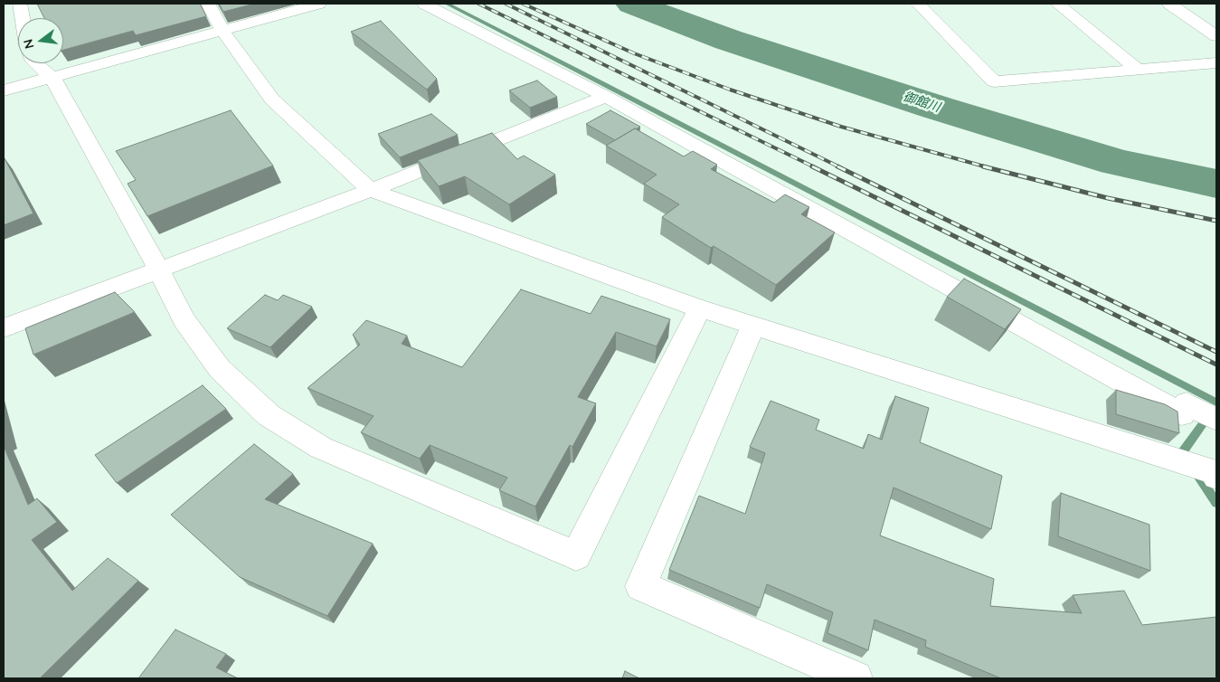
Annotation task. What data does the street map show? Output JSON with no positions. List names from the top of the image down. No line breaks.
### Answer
{"water":["御館川"],"north":"left"}
